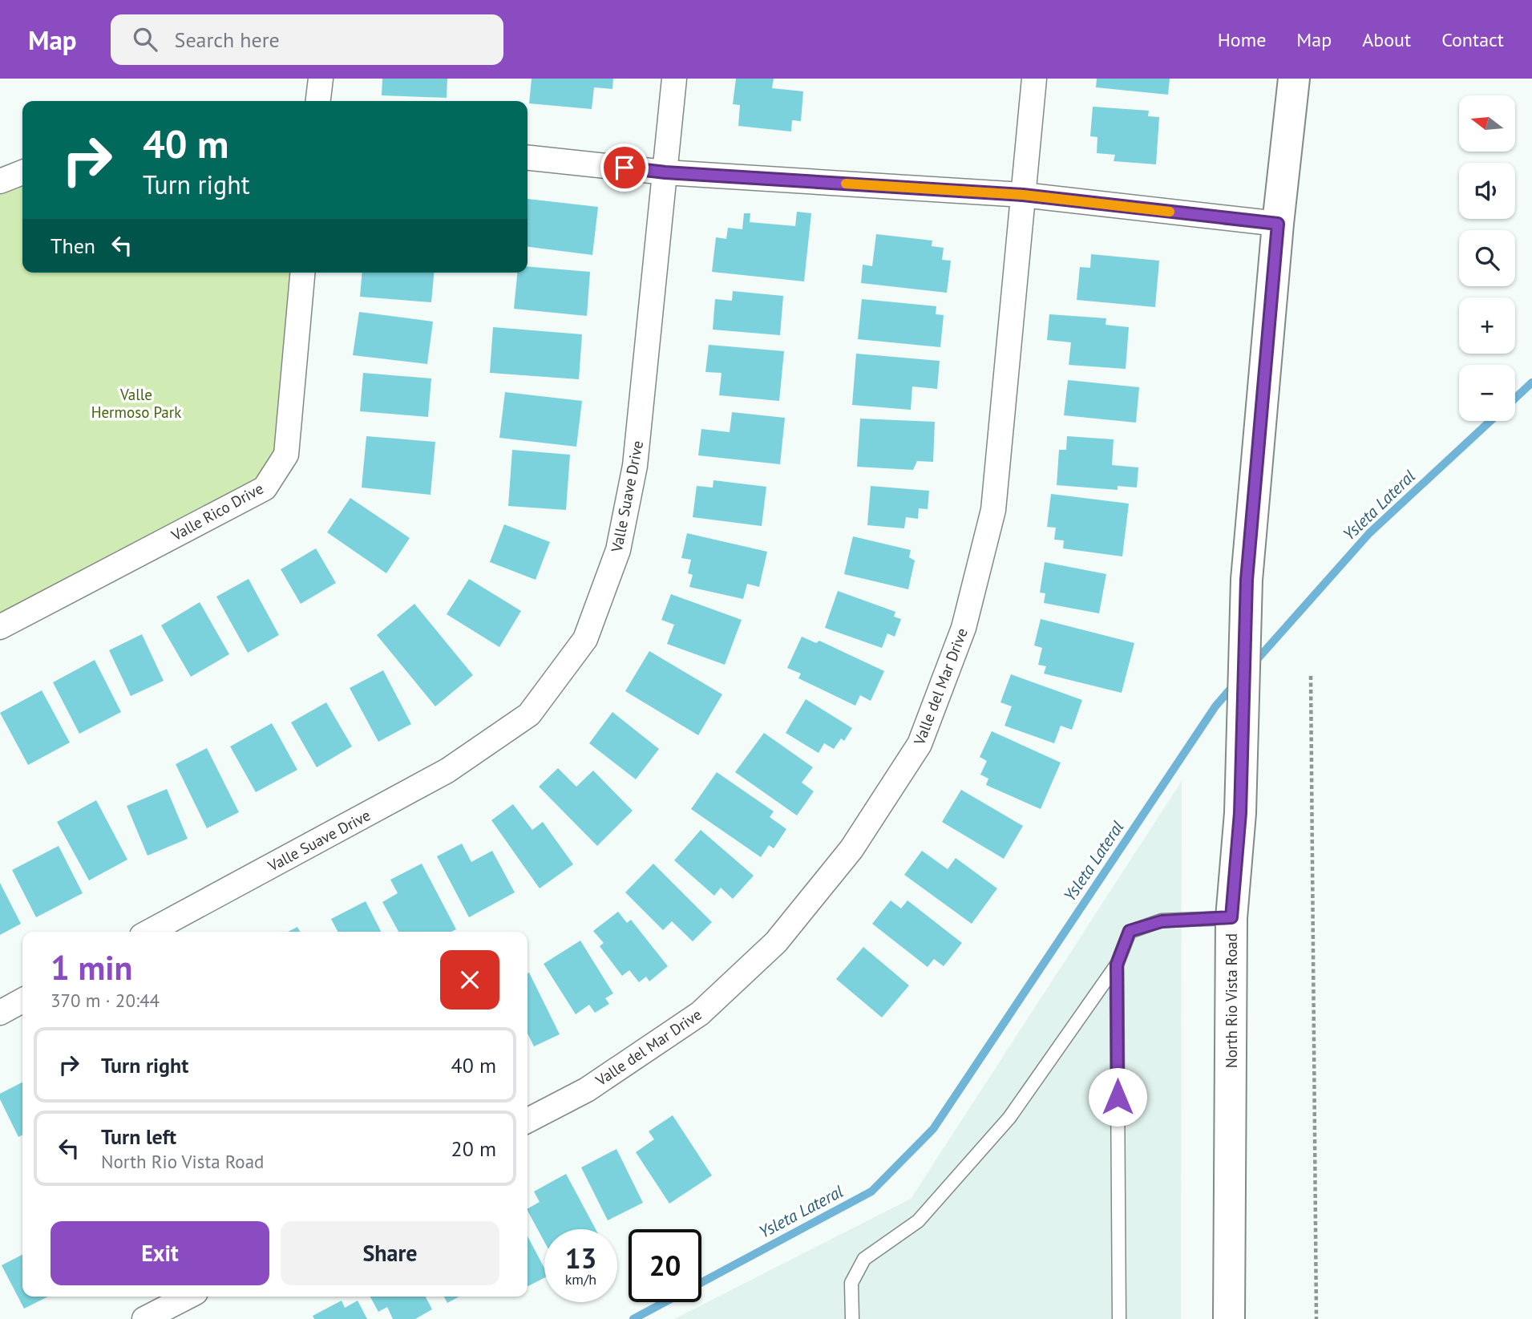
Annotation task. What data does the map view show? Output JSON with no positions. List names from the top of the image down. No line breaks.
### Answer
{"streets":{"street":["Valle Suave Drive","Valle Rico Drive","Valle del Mar Drive","North Rio Vista Road"]},"water":["Ysleta Lateral"],"parks":["Valle Hermoso Park"],"north":"left","page":{"header":"Map","search":"Search here","nav":["Home","Map","About","Contact"],"map_buttons":["+","−"],"turn":["40 m","Turn right"],"then":"Then","heading":["1 min","370 m · 20:44"],"list":[{"name":"Turn right","value":"40 m"},{"name":"Turn left","note":"North Rio Vista Road","value":"20 m"}],"buttons":["Exit","Share"],"speed":"13 km/h","limit":"20"}}
